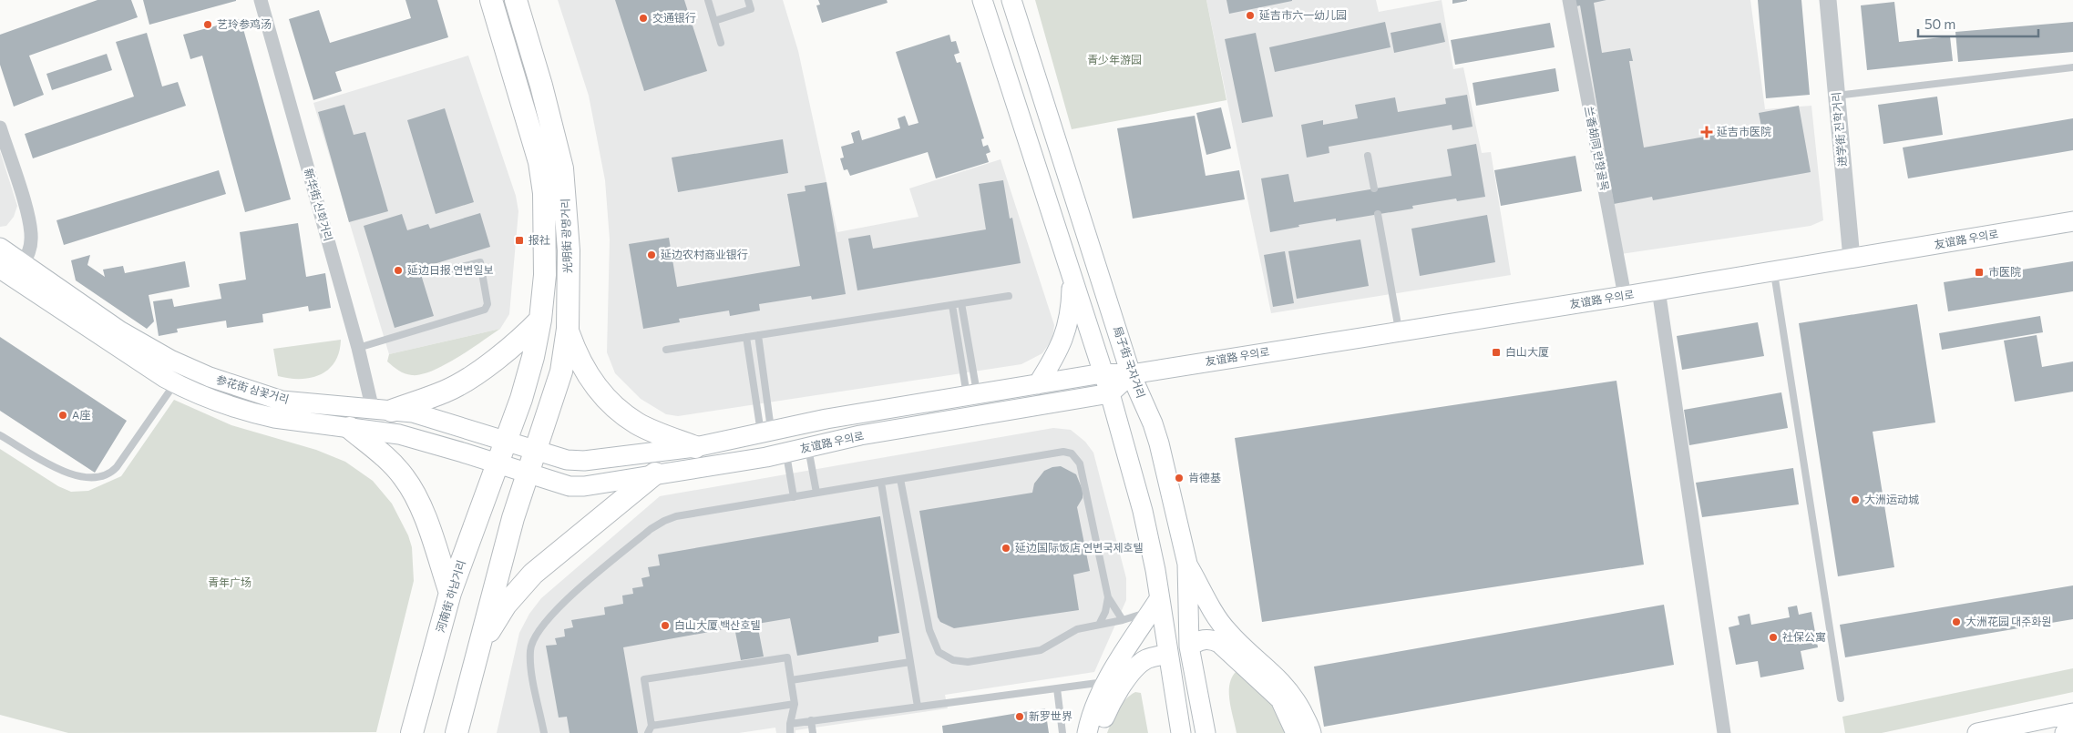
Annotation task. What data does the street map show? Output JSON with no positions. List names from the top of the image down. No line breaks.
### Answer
{"streets":{"main road":["光明街 광명거리","友谊路 우의로","局子街 국자거리","参花街 삼꽃거리","河南街 하남거리"],"street":["进学街 진학거리","兰香胡同 란향골목","新华街 신화거리"]},"crossings":[["进学街 진학거리","友谊路 우의로"],["兰香胡同 란향골목","友谊路 우의로"],["新华街 신화거리","参花街 삼꽃거리"],["光明街 광명거리","友谊路 우의로"],["光明街 광명거리","参花街 삼꽃거리"],["光明街 광명거리","河南街 하남거리"],["友谊路 우의로","局子街 국자거리"],["友谊路 우의로","参花街 삼꽃거리"],["参花街 삼꽃거리","河南街 하남거리"]],"parks":["青少年游园","青年广场"],"places":{"other":["延吉市六一幼儿园","交通银行","艺玲参鸡汤","延边农村商业银行","延边日报 연변일보","A座","肯德基","大洲运动城","延边国际饭店 연변국제호텔","大洲花园 대주화원","白山大厦 백산호텔","社保公寓","新罗世界"],"health":["延吉市医院"],"transit":["报社","市医院","白山大厦"]},"scale_bar":"50 m"}
